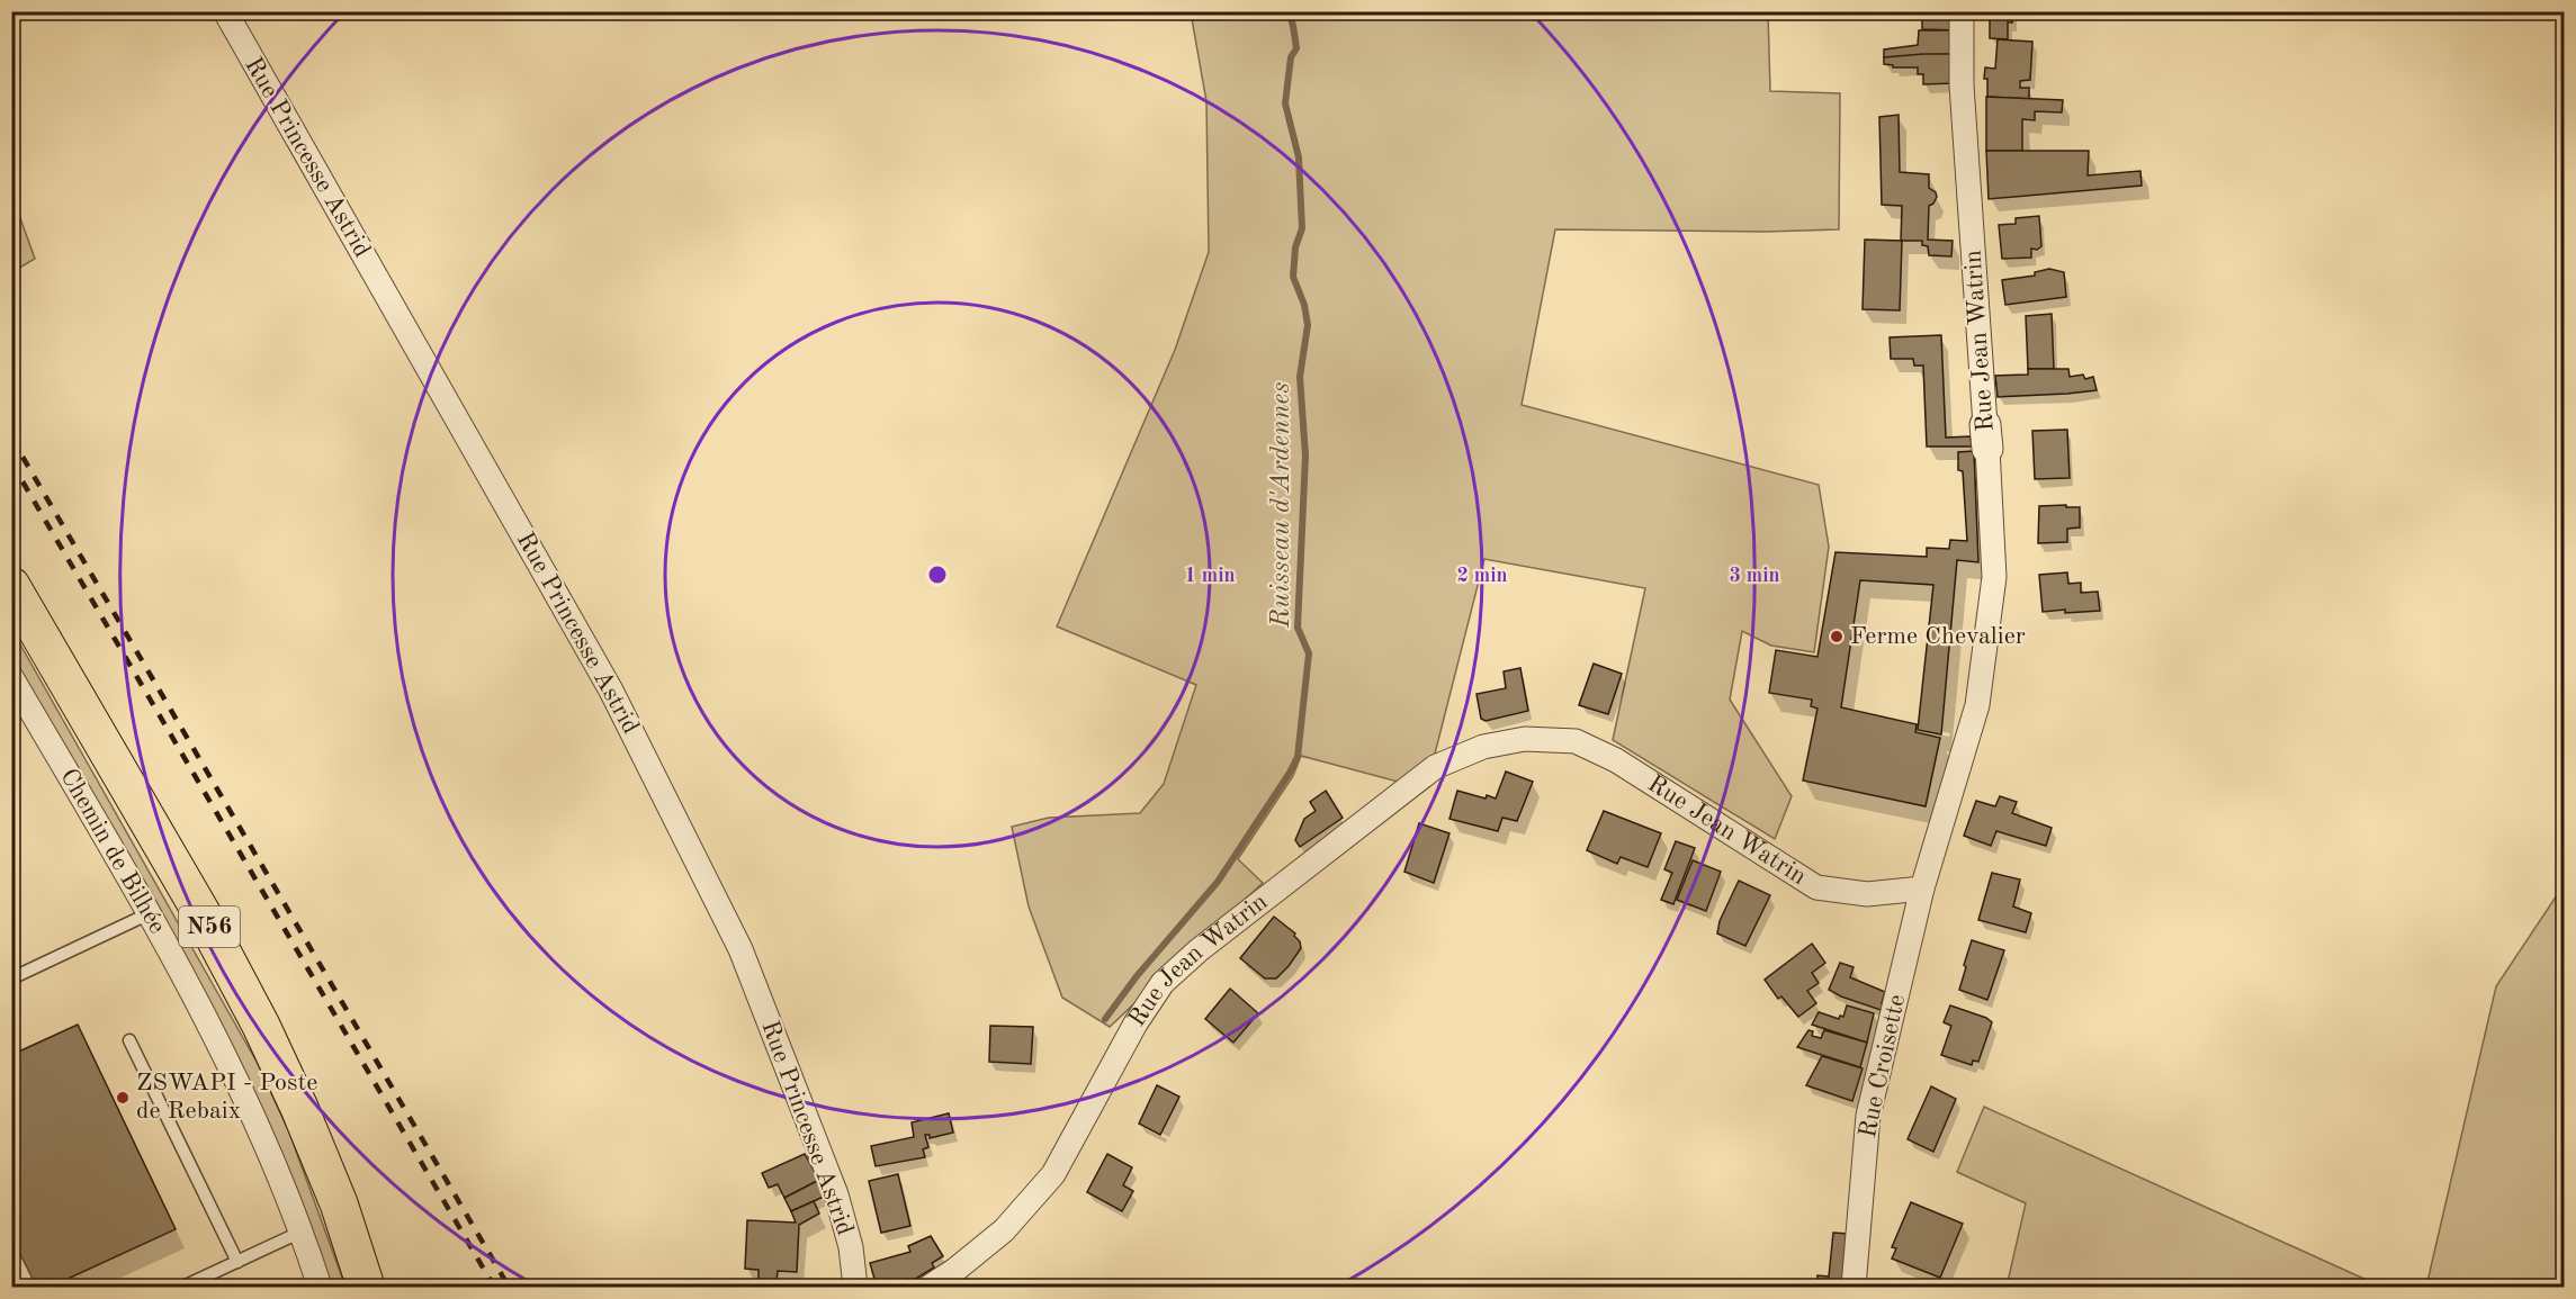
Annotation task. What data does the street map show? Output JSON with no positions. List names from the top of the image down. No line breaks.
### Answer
{"streets":{"highway":["N56"],"street":["Rue Princesse Astrid","Rue Jean Watrin","Chemin de Bilhée","Rue Croisette"]},"crossings":[["Rue Jean Watrin","Rue Croisette"]],"water":["Ruisseau d'Ardennes"],"places":["Ferme Chevalier","ZSWAPI - Poste de Rebaix"],"rings":["1 min","2 min","3 min"]}
